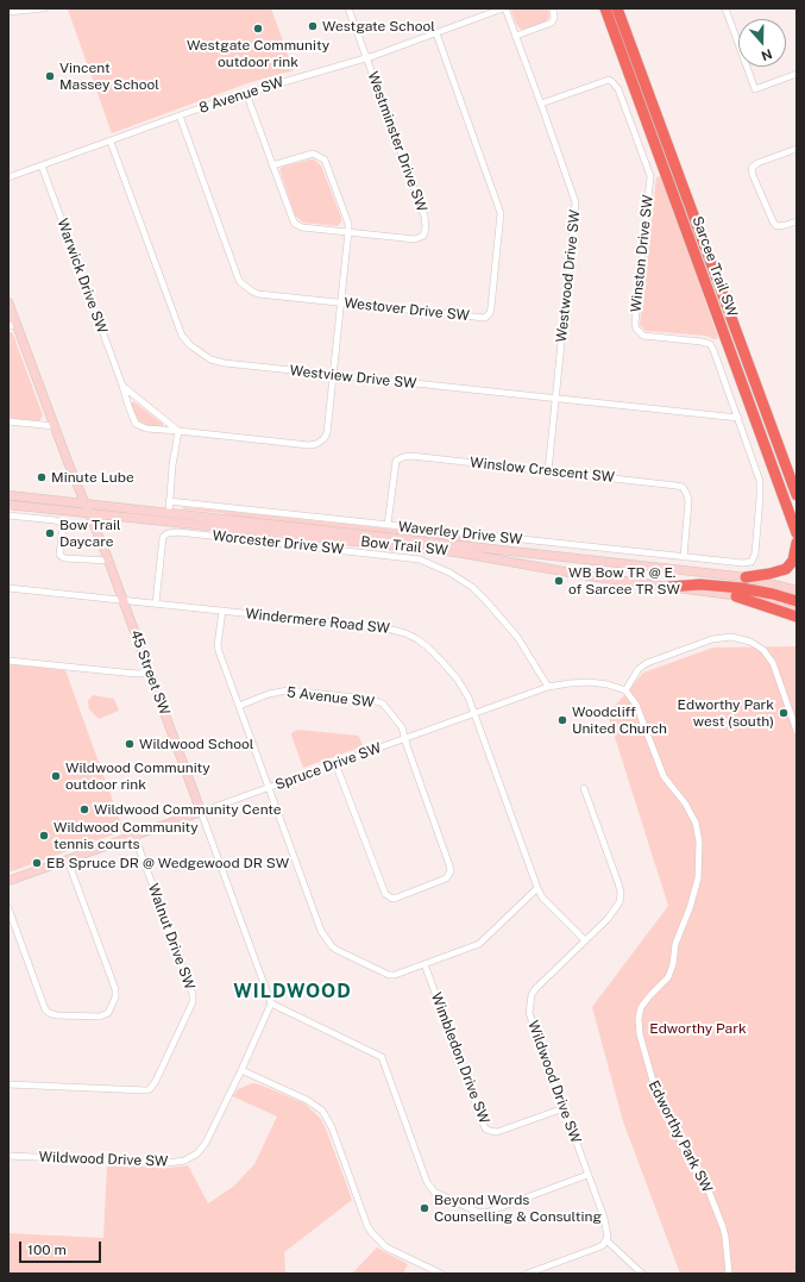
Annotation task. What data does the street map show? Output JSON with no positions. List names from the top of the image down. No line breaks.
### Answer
{"streets":{"highway":["Sarcee Trail SW"],"main road":["Bow Trail SW","45 Street SW","Spruce Drive SW"],"street":["8 Avenue SW","Westminster Drive SW","Winston Drive SW","Warwick Drive SW","Westwood Drive SW","Westover Drive SW","Westview Drive SW","Winslow Crescent SW","Waverley Drive SW","Worcester Drive SW","Windermere Road SW","5 Avenue SW","Walnut Drive SW","Wimbledon Drive SW","Wildwood Drive SW","Edworthy Park SW"]},"crossings":[["8 Avenue SW","Westminster Drive SW"],["8 Avenue SW","Warwick Drive SW"],["8 Avenue SW","Westwood Drive SW"],["8 Avenue SW","Westover Drive SW"],["8 Avenue SW","Westview Drive SW"],["Winston Drive SW","Westwood Drive SW"],["Winston Drive SW","Westview Drive SW"],["Winston Drive SW","Waverley Drive SW"],["Warwick Drive SW","Westview Drive SW"],["Westwood Drive SW","Westview Drive SW"],["Westwood Drive SW","Winslow Crescent SW"],["Winslow Crescent SW","Waverley Drive SW"],["Worcester Drive SW","Windermere Road SW"],["Worcester Drive SW","Spruce Drive SW"],["Bow Trail SW","45 Street SW"],["Windermere Road SW","45 Street SW"],["Windermere Road SW","Spruce Drive SW"],["Windermere Road SW","Wildwood Drive SW"],["45 Street SW","Spruce Drive SW"],["5 Avenue SW","Spruce Drive SW"],["Spruce Drive SW","Walnut Drive SW"],["Spruce Drive SW","Edworthy Park SW"],["Wimbledon Drive SW","Wildwood Drive SW"]],"districts":["WILDWOOD"],"parks":["Edworthy Park"],"places":["Westgate School","Westgate Community outdoor rink","Vincent Massey School","Minute Lube","Bow Trail Daycare","WB Bow TR @ E. of Sarcee TR SW","Edworthy Park west (south)","Woodcliff United Church","Wildwood School","Wildwood Community outdoor rink","Wildwood Community Cente","Wildwood Community tennis courts","EB Spruce DR @ Wedgewood DR SW","Beyond Words Counselling & Consulting"],"scale_bar":"100 m","north":"bottom"}
